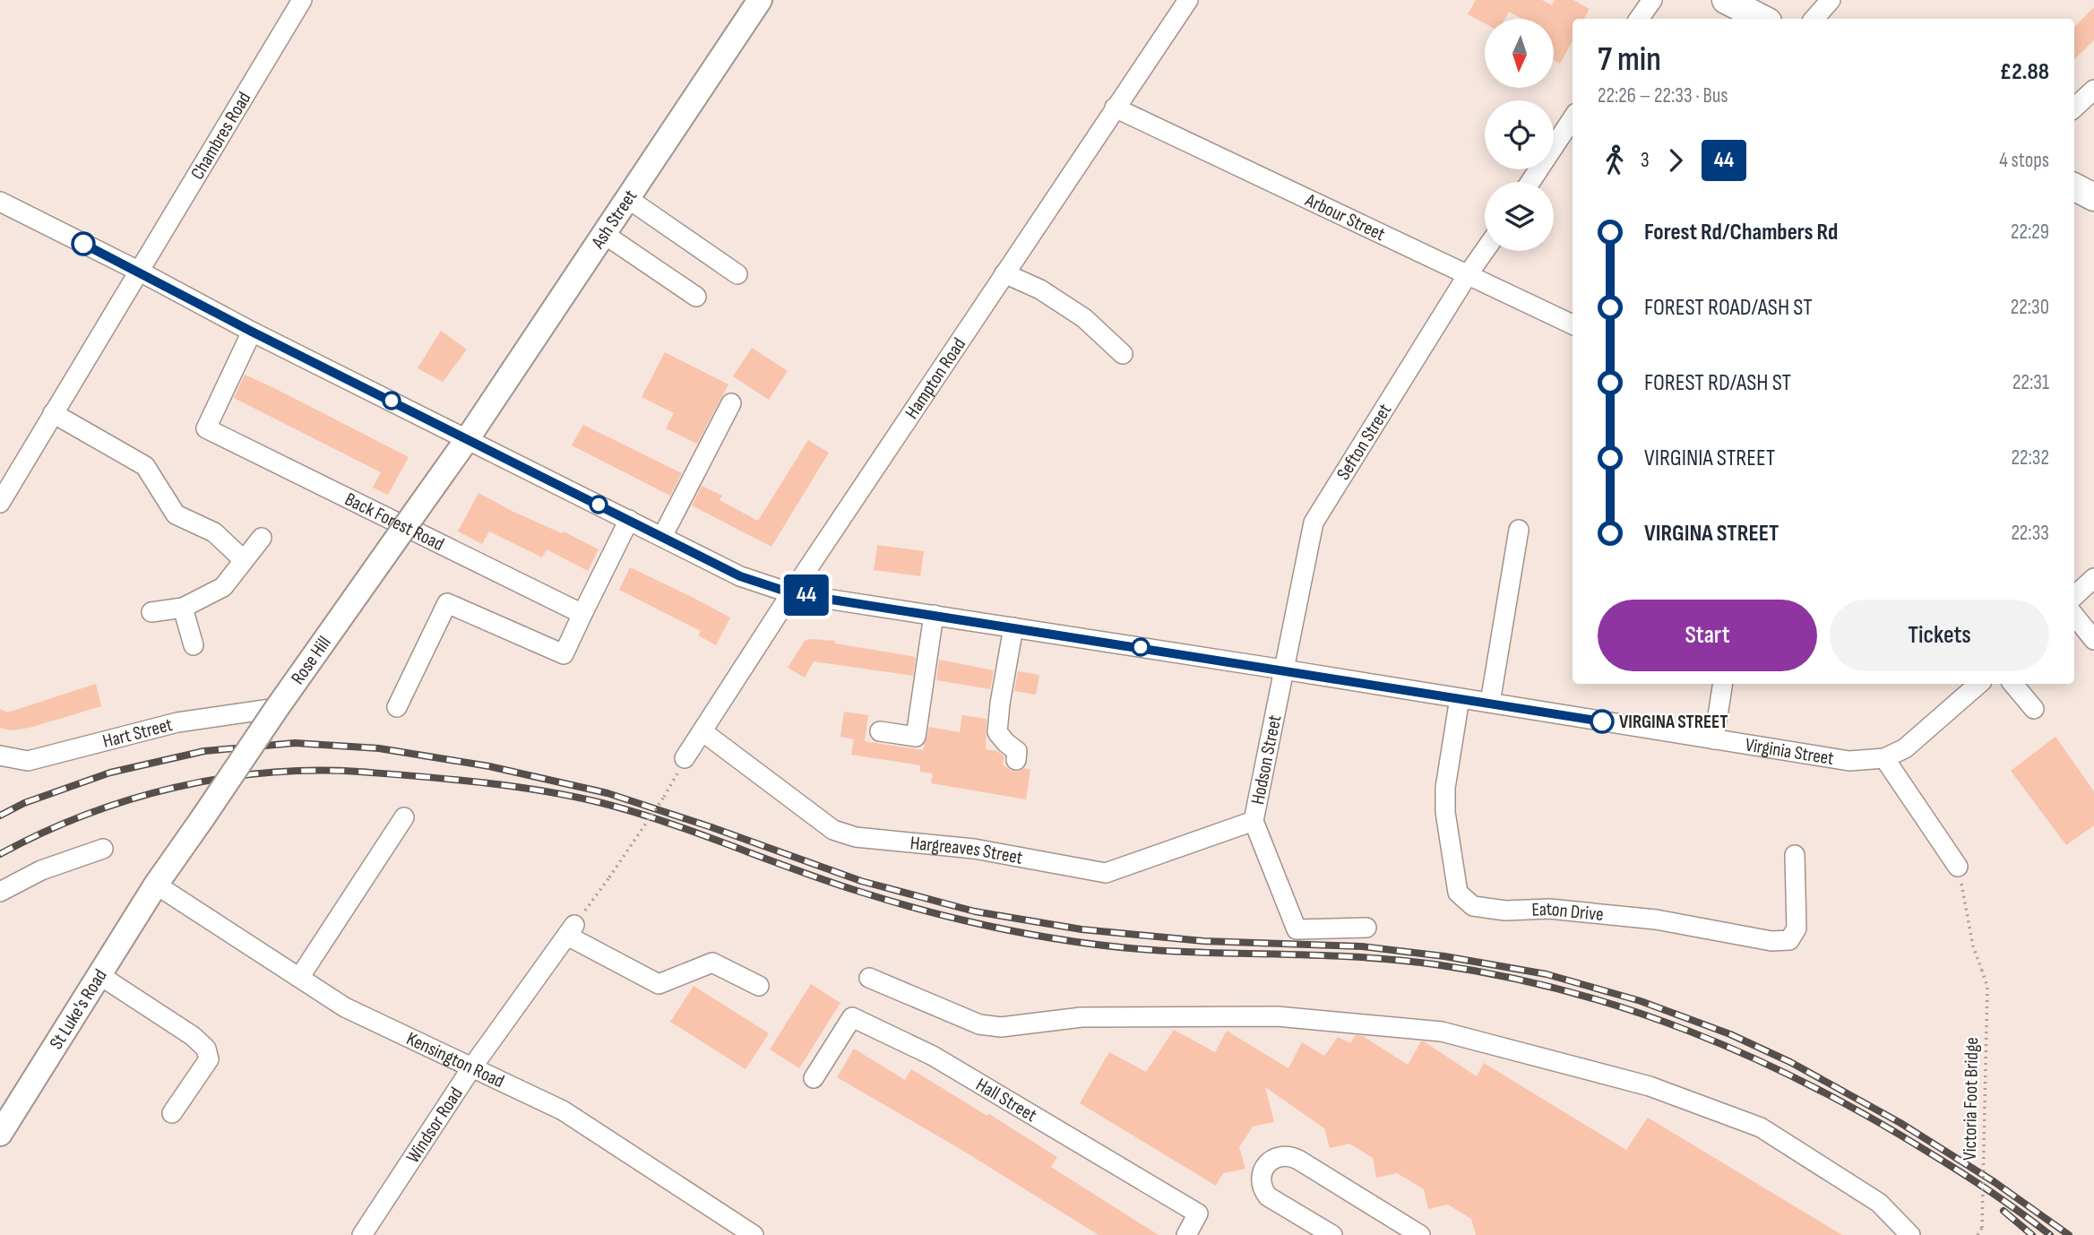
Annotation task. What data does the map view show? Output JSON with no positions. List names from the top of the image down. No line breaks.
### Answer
{"streets":{"main road":["Ash Street","Rose Hill","St Luke's Road"],"street":["Chambres Road","Arbour Street","Hampton Road","Sefton Street","Back Forest Road","Hart Street","Virginia Street","Hodson Street","Hargreaves Street","Eaton Drive","Kensington Road","Hall Street","Windsor Road"],"path":["Victoria Foot Bridge"]},"crossings":[["Chambres Road","Virginia Street"],["Arbour Street","Hampton Road"],["Arbour Street","Sefton Street"],["Ash Street","Rose Hill"],["Ash Street","Virginia Street"],["Hampton Road","Virginia Street"],["Hampton Road","Hargreaves Street"],["Sefton Street","Virginia Street"],["Sefton Street","Hodson Street"],["Back Forest Road","Virginia Street"],["Rose Hill","Hart Street"],["Rose Hill","Virginia Street"],["Rose Hill","St Luke's Road"],["Rose Hill","Kensington Road"],["Virginia Street","Hodson Street"],["Virginia Street","Eaton Drive"],["Hodson Street","Hargreaves Street"],["St Luke's Road","Kensington Road"],["Kensington Road","Windsor Road"]],"places":["VIRGINA STREET"],"lines":["bus line 44"],"north":"bottom","page":{"on_map":"44","heading":["7 min","22:26 – 22:33 · Bus","£2.88"],"legs":["3","44","4 stops"],"list":[{"name":"Forest Rd/Chambers Rd","value":"22:29"},{"name":"FOREST ROAD/ASH ST","value":"22:30"},{"name":"FOREST RD/ASH ST","value":"22:31"},{"name":"VIRGINIA STREET","value":"22:32"},{"name":"VIRGINA STREET","value":"22:33"}],"buttons":["Start","Tickets"]}}
